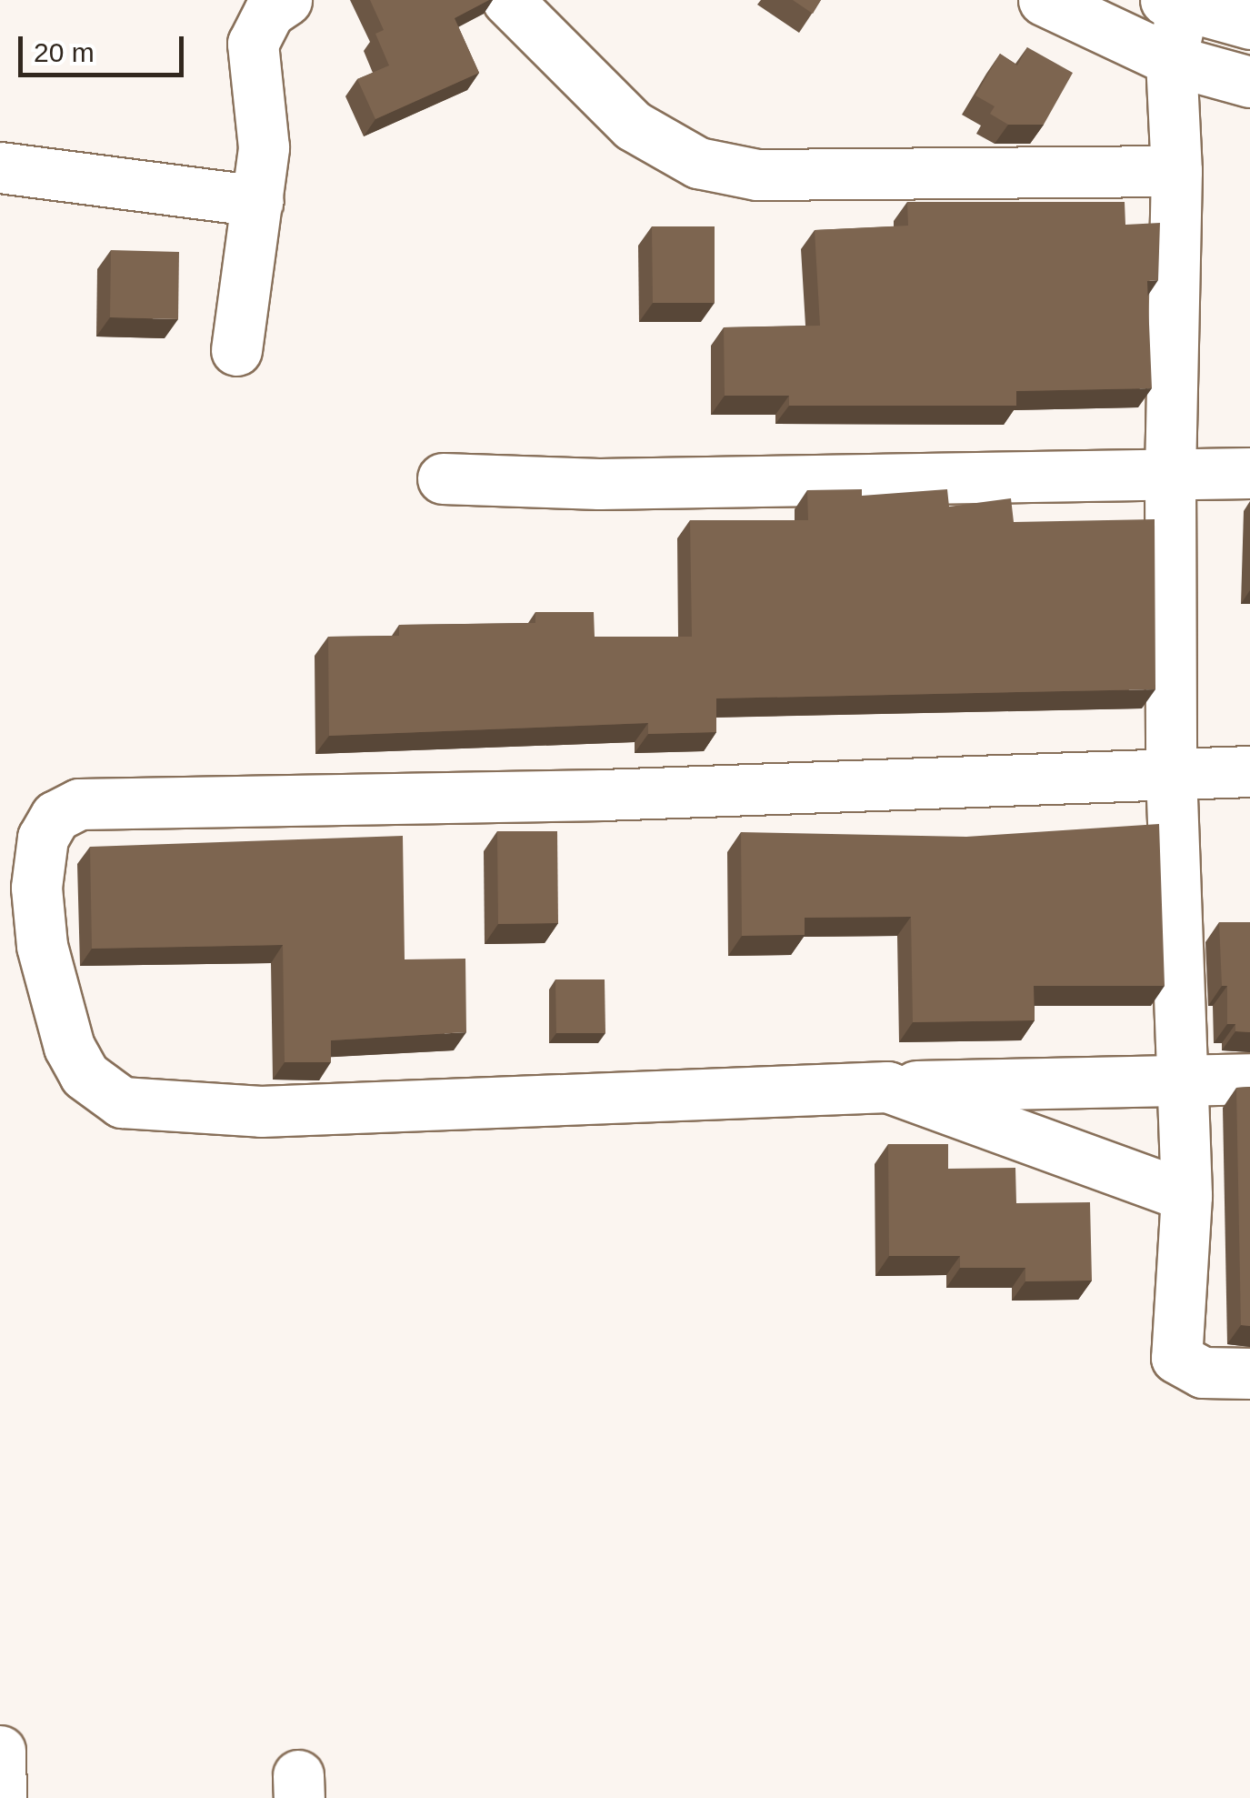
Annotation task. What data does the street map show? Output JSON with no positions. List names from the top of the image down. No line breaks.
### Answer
{"scale_bar":"20 m"}
